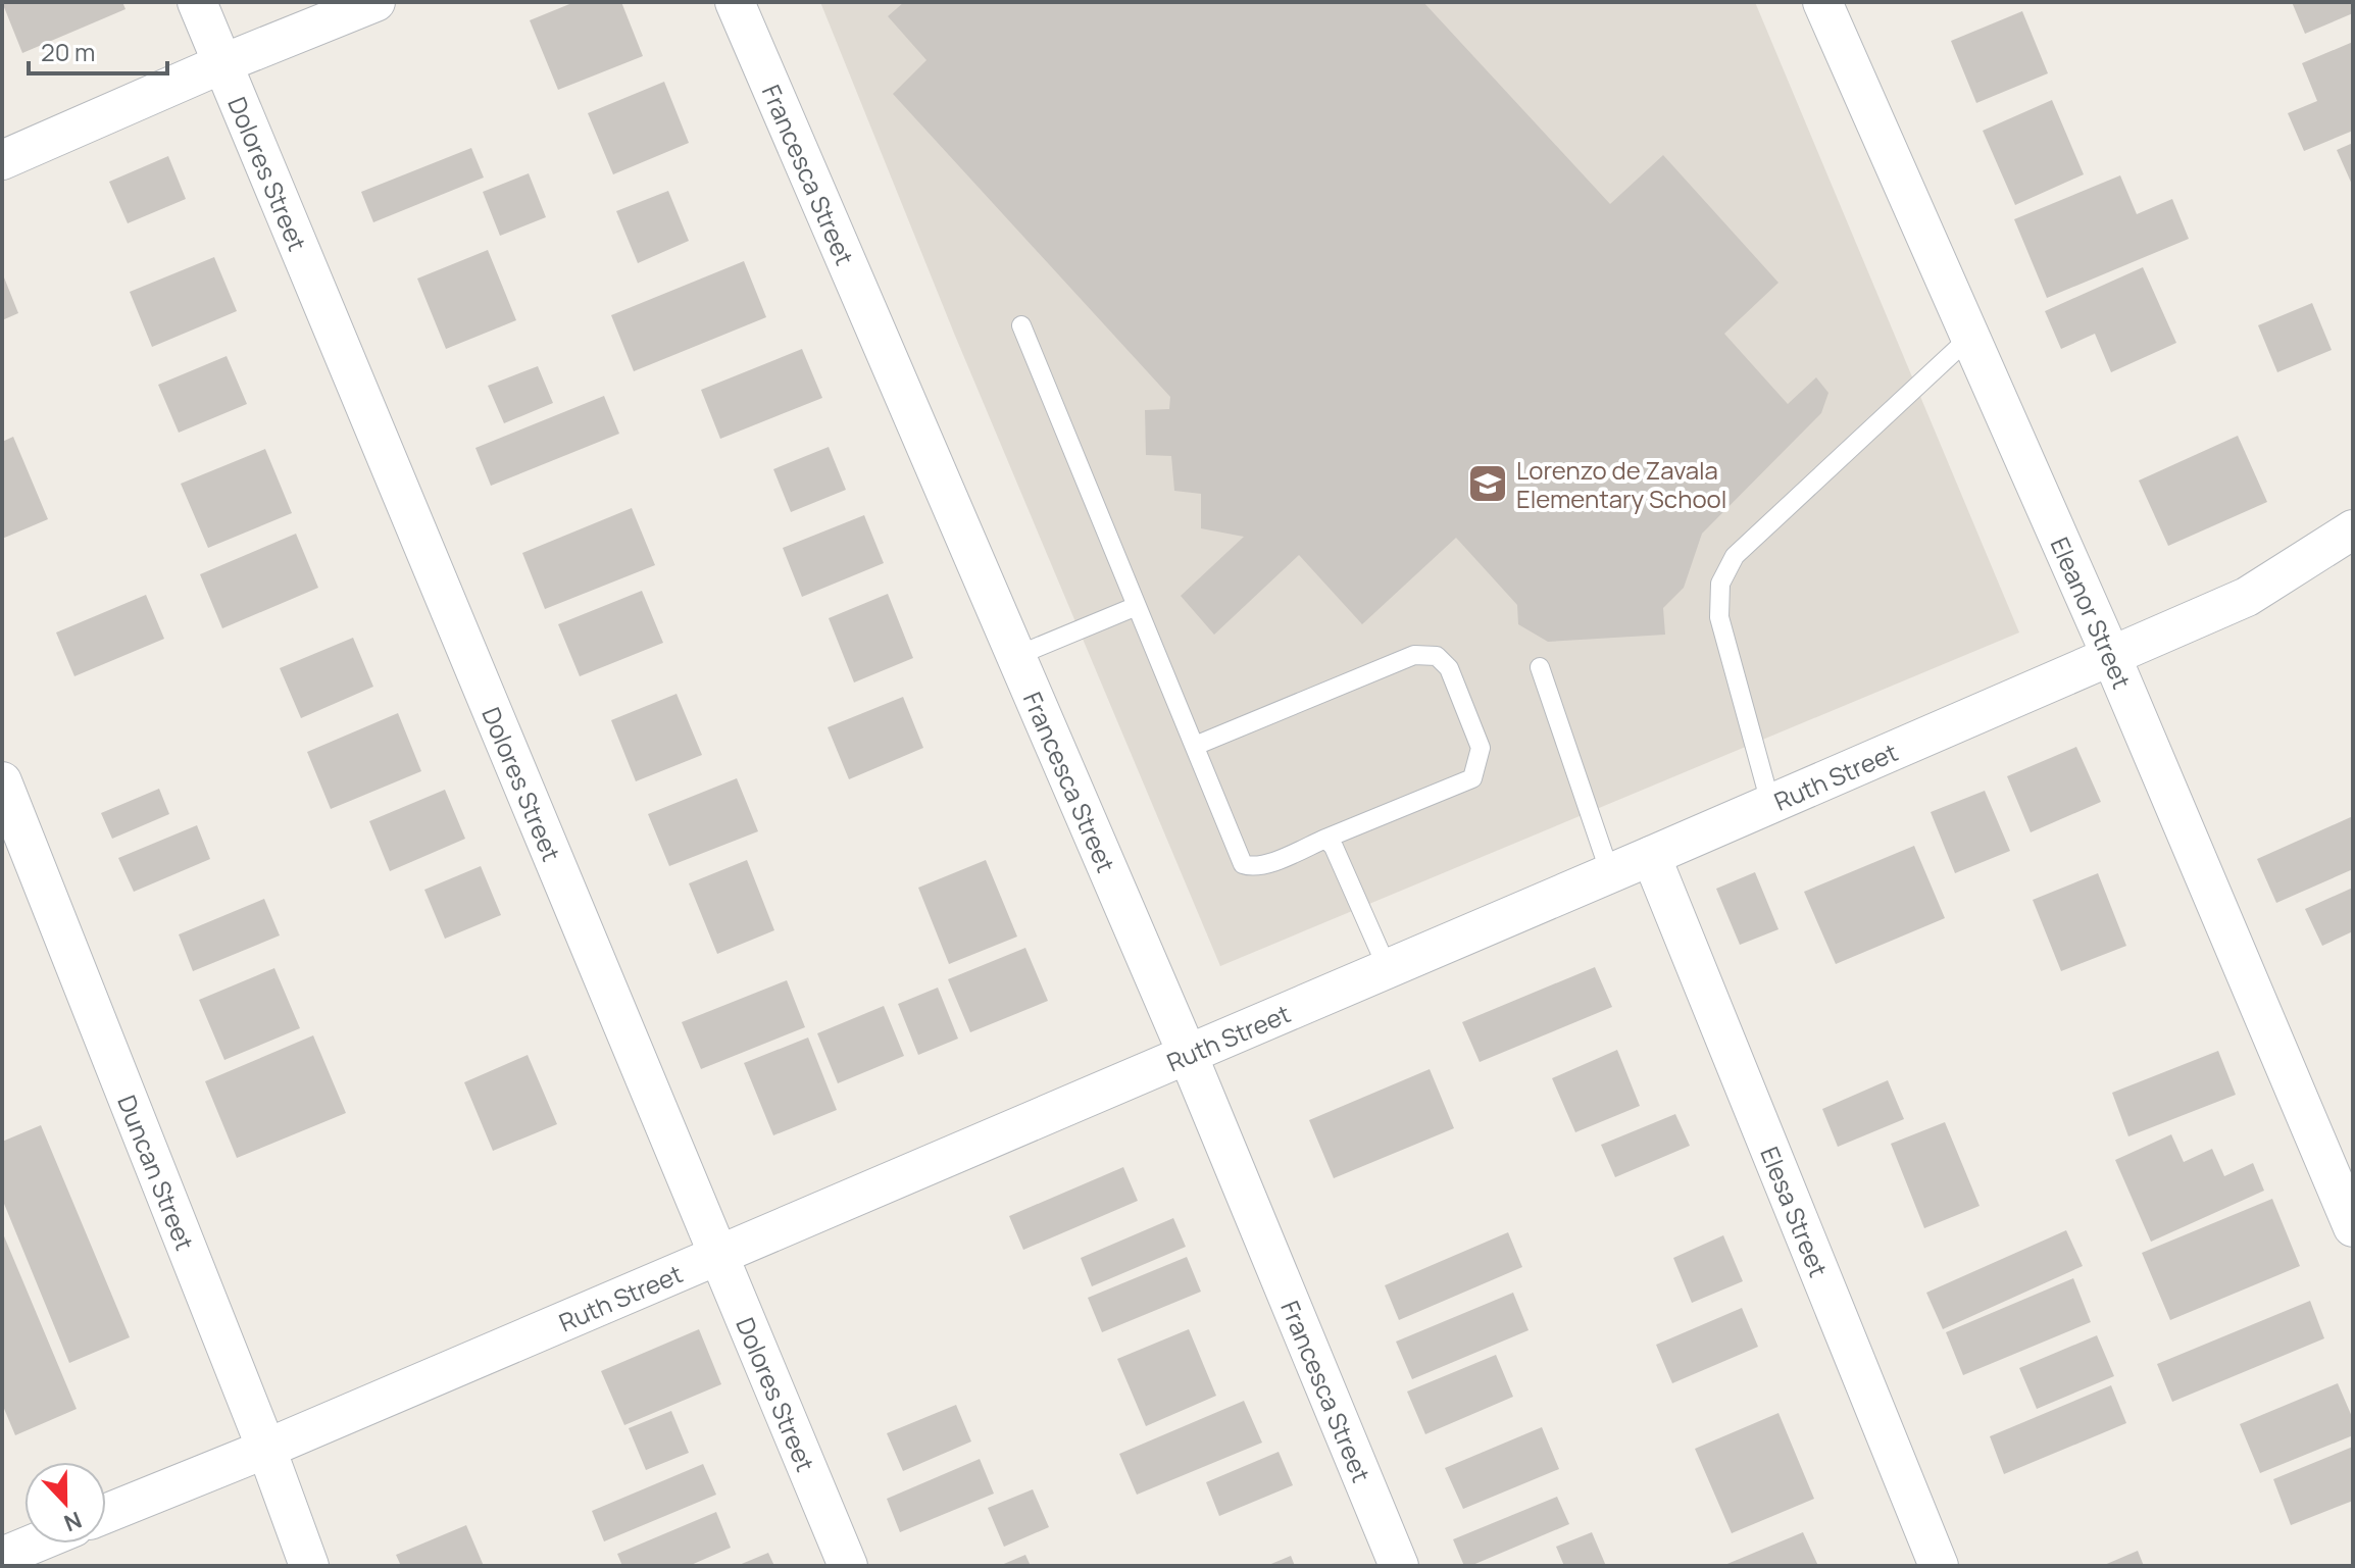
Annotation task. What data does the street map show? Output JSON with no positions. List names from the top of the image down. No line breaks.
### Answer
{"streets":{"street":["Dolores Street","Francesca Street","Eleanor Street","Ruth Street","Duncan Street","Elesa Street"]},"crossings":[["Dolores Street","Ruth Street"],["Francesca Street","Ruth Street"],["Eleanor Street","Ruth Street"],["Ruth Street","Duncan Street"],["Ruth Street","Elesa Street"]],"places":{"school or university":["Lorenzo de Zavala Elementary School"]},"scale_bar":"20 m","north":"bottom"}
